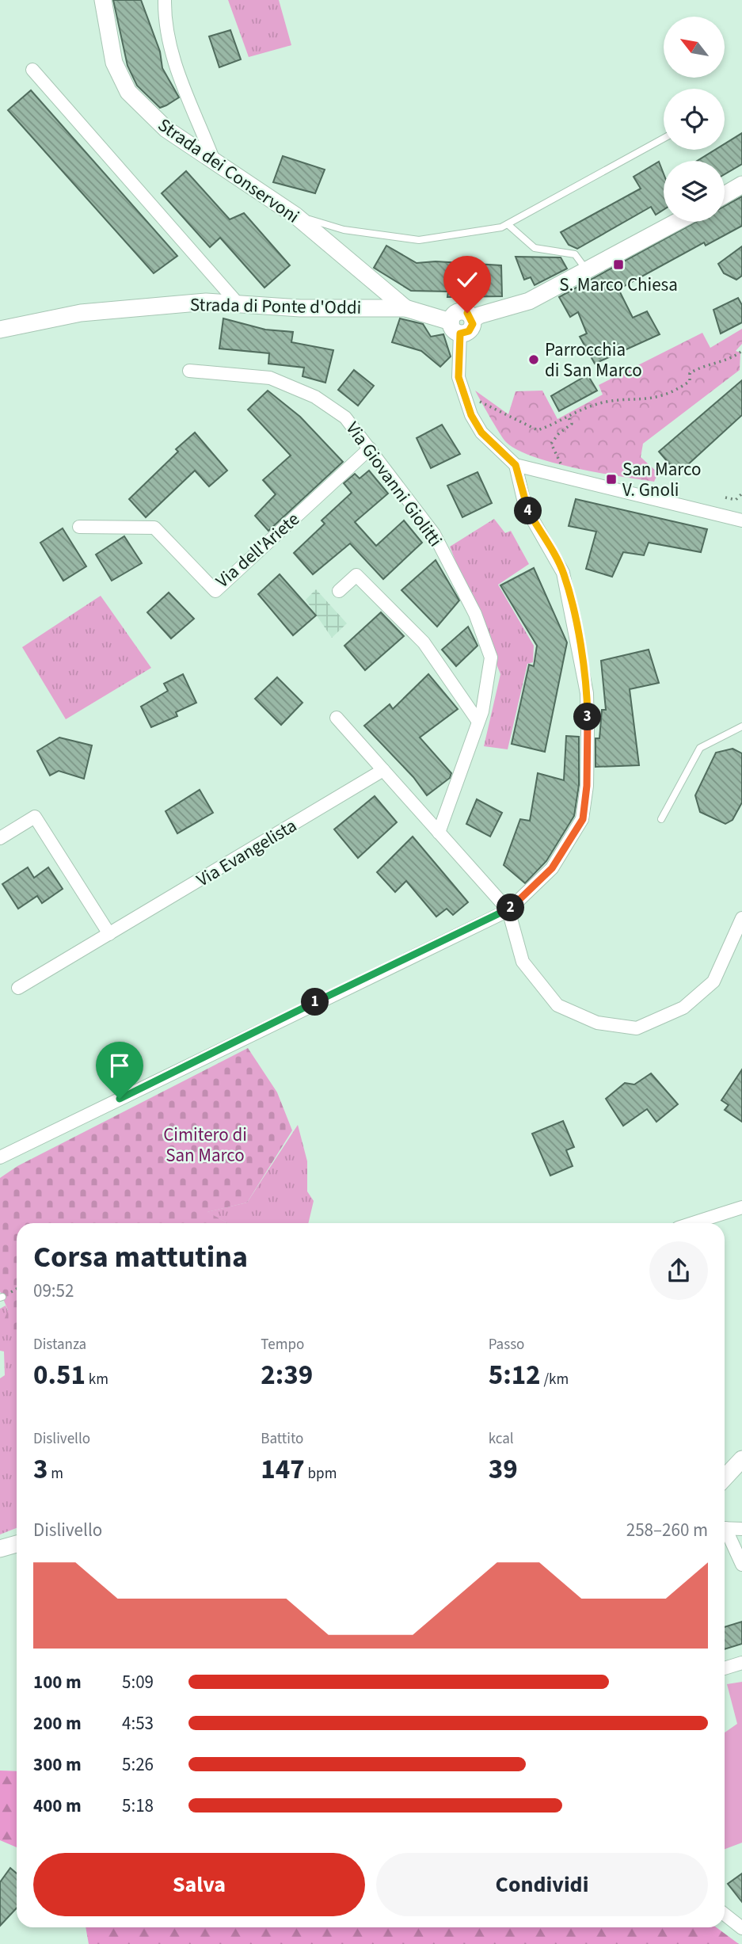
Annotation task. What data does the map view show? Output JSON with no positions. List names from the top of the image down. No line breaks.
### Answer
{"streets":{"street":["Strada dei Conservoni","Strada di Ponte d'Oddi","Via Giovanni Giolitti","Via dell'Ariete","Via Evangelista"]},"crossings":[["Strada dei Conservoni","Strada di Ponte d'Oddi"],["Via Giovanni Giolitti","Via dell'Ariete"]],"parks":["Cimitero di San Marco"],"places":{"transit":["S. Marco Chiesa","San Marco V. Gnoli"],"other":["Parrocchia di San Marco"]},"north":"top left","page":{"pins":["4","3","2","1"],"heading":["Corsa mattutina","09:52"],"stats":[["Distanza","0.51 km"],["Tempo","2:39"],["Passo","5:12 /km"],["Dislivello","3 m"],["Battito","147 bpm"],["kcal","39"]],"chart":["Dislivello","258–260 m"],"list":[{"name":"100 m","note":"5:09"},{"name":"200 m","note":"4:53"},{"name":"300 m","note":"5:26"},{"name":"400 m","note":"5:18"}],"buttons":["Salva","Condividi"]}}
